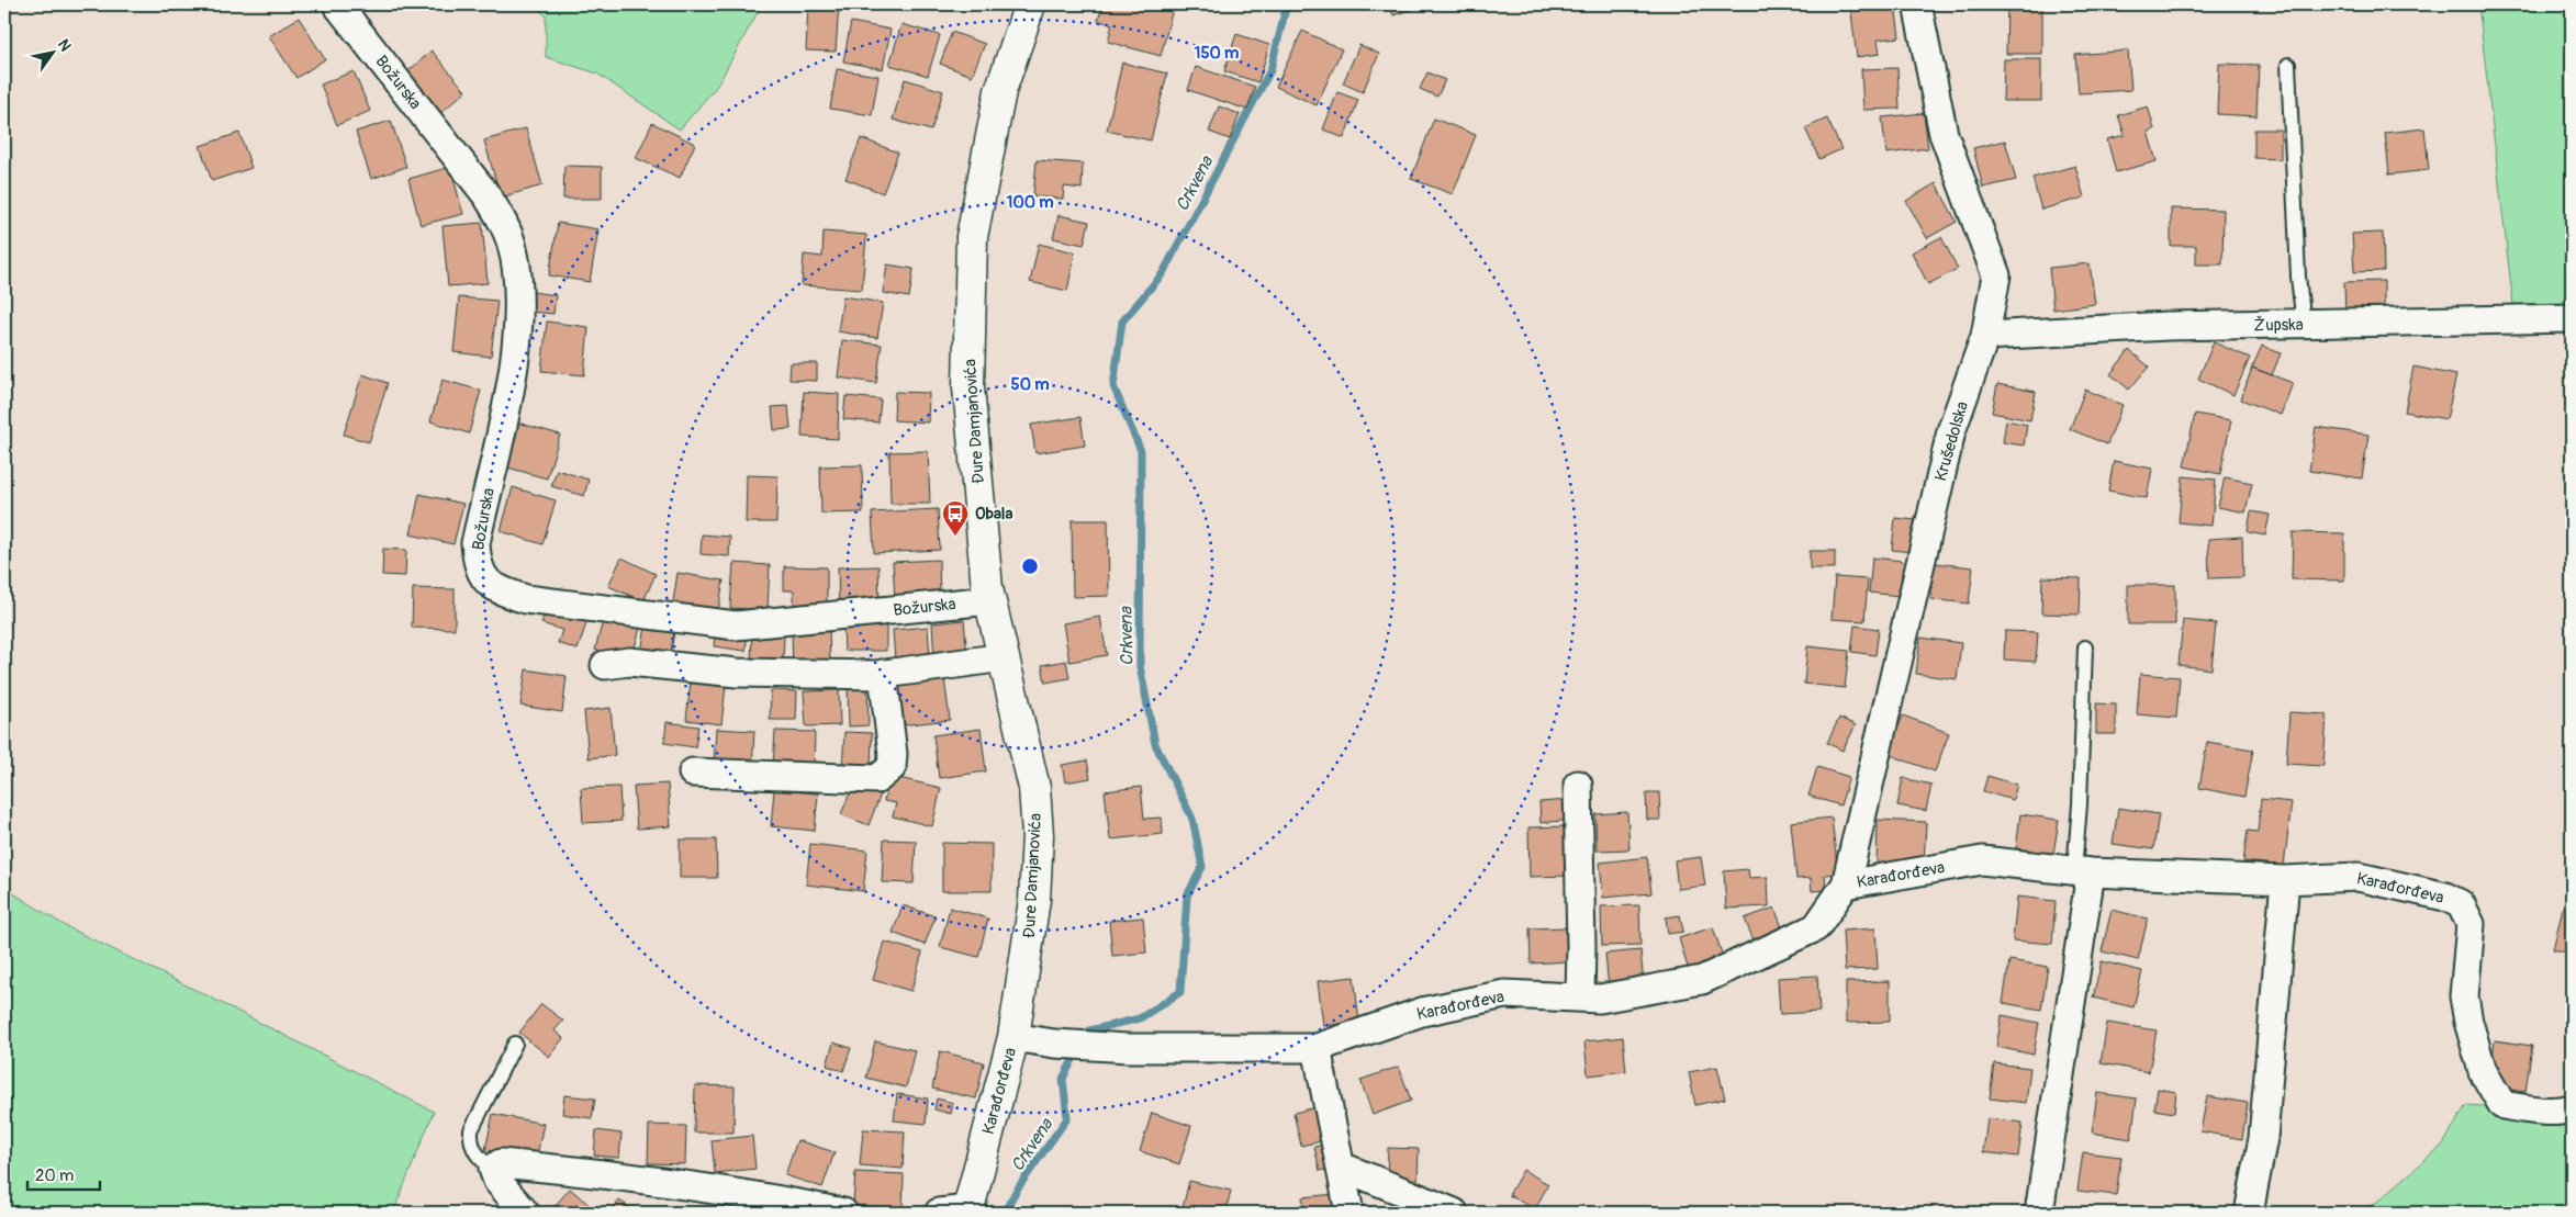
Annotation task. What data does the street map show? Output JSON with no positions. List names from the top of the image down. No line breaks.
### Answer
{"streets":{"main road":["Đure Damjanovića","Karađorđeva"],"street":["Božurska","Župska","Krušedolska"]},"crossings":[["Božurska","Đure Damjanovića"],["Župska","Krušedolska"],["Đure Damjanovića","Karađorđeva"],["Krušedolska","Karađorđeva"]],"water":["Crkvena"],"places":{"bus stop":["Obala"]},"scale_bar":"20 m","north":"top right","rings":["150 m","100 m","50 m"]}
